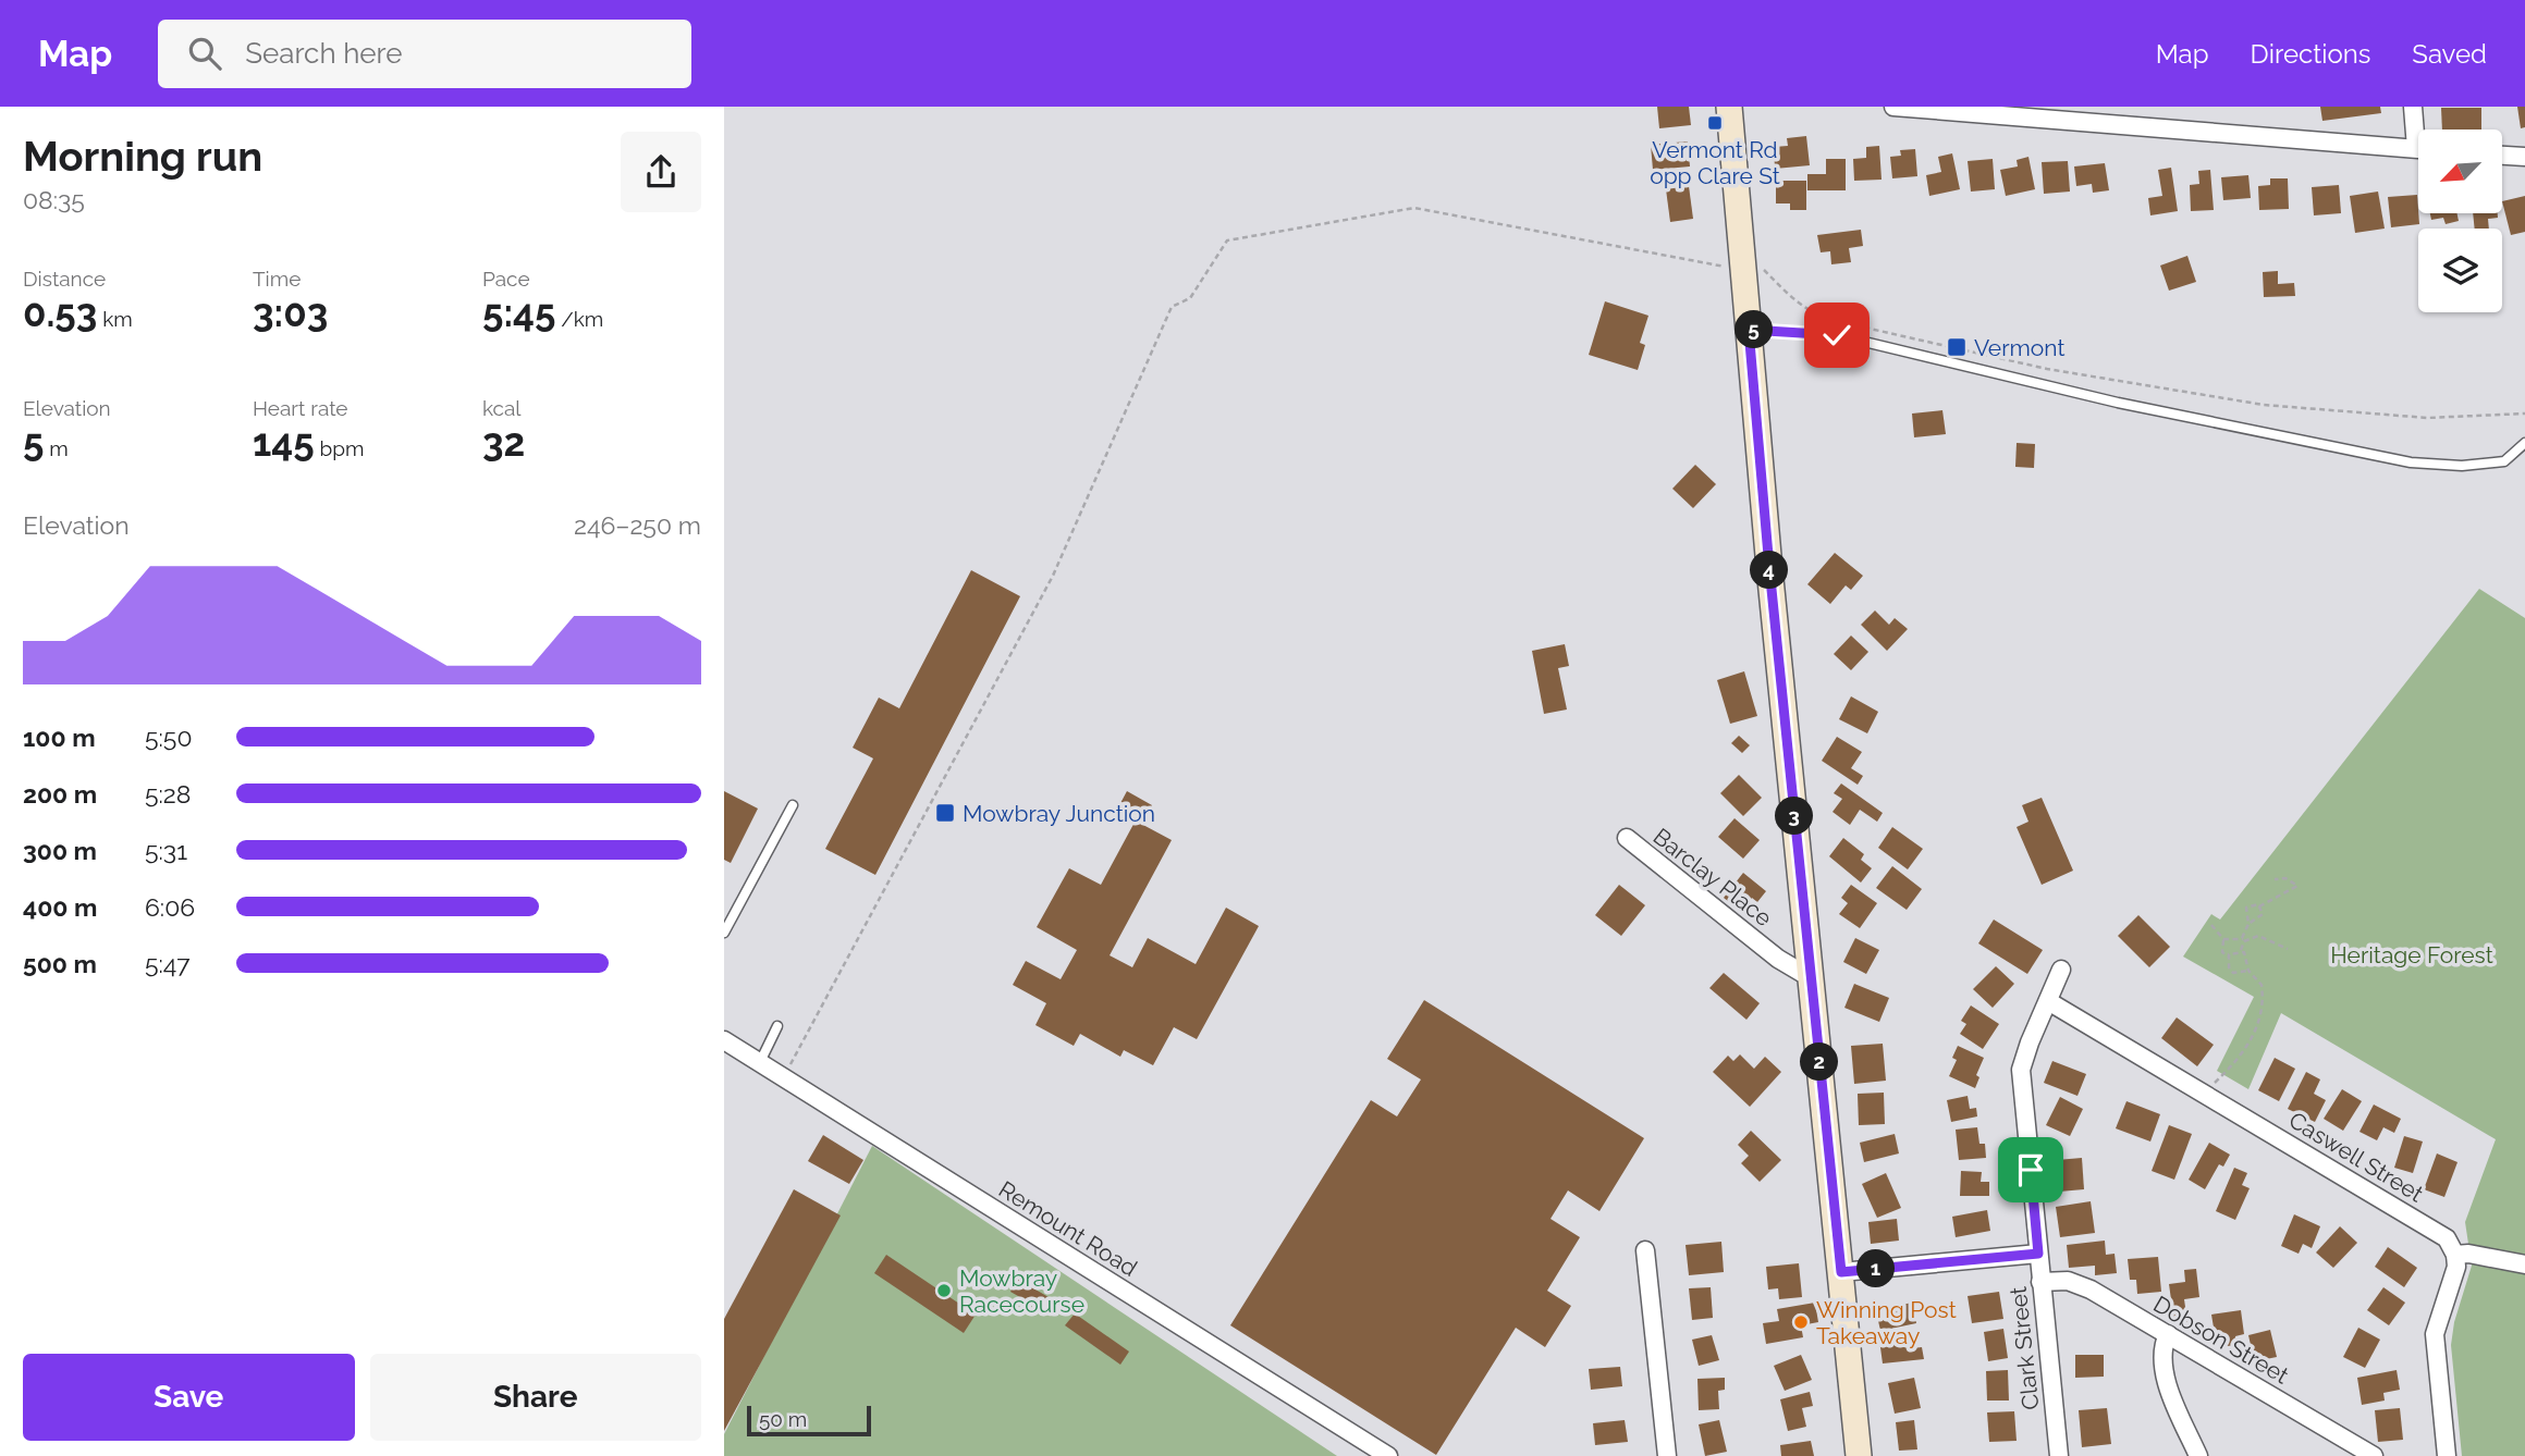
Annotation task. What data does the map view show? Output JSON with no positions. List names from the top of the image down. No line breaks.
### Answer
{"streets":{"street":["Barclay Place","Caswell Street","Remount Road","Dobson Street","Clark Street"]},"crossings":[["Caswell Street","Clark Street"],["Dobson Street","Clark Street"]],"parks":["Heritage Forest"],"places":{"transit":["Vermont Rd opp Clare St","Vermont","Mowbray Junction"],"other":["Mowbray Racecourse","Winning Post Takeaway"]},"scale_bar":"50 m","north":"bottom left","page":{"header":"Map","search":"Search here","nav":["Map","Directions","Saved"],"heading":["Morning run","08:35"],"stats":[["Distance","0.53 km"],["Time","3:03"],["Pace","5:45 /km"],["Elevation","5 m"],["Heart rate","145 bpm"],["kcal","32"]],"pins":["5","4","3","2","1"],"chart":["Elevation","246–250 m"],"list":[{"name":"100 m","note":"5:50"},{"name":"200 m","note":"5:28"},{"name":"300 m","note":"5:31"},{"name":"400 m","note":"6:06"},{"name":"500 m","note":"5:47"}],"buttons":["Save","Share"],"scale":"50 m"}}
